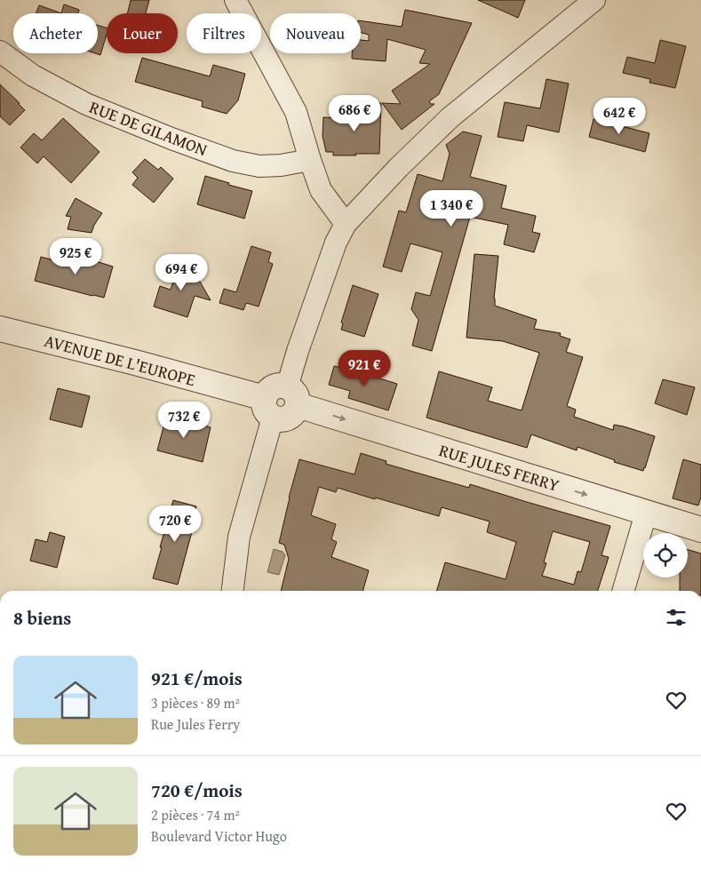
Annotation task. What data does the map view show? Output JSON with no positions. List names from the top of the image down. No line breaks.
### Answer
{"streets":{"street":["RUE DE GILAMON","AVENUE DE L'EUROPE","RUE JULES FERRY"]},"one_way":["RUE JULES FERRY"],"page":{"chip":["Acheter","Louer","Filtres","Nouveau"],"price":["686 €","642 €","1 340 €","925 €","694 €","921 €","732 €","720 €"],"heading":"8 biens","list":[{"name":"921 €/mois","note":"3 pièces · 89 m² · Rue Jules Ferry"},{"name":"720 €/mois","note":"2 pièces · 74 m² · Boulevard Victor Hugo"}]}}
